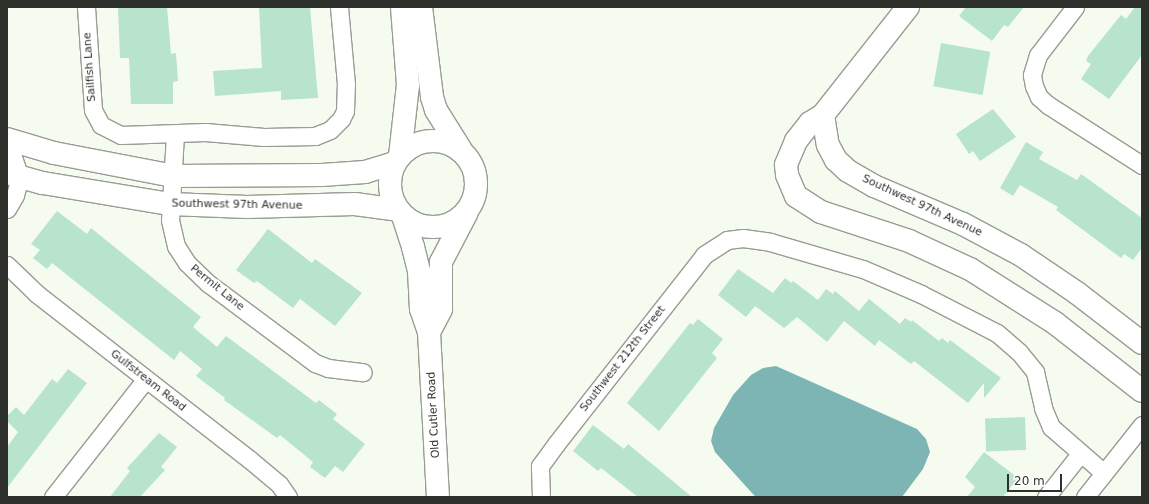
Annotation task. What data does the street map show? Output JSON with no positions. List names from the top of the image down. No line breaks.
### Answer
{"streets":{"street":["Sailfish Lane","Southwest 97th Avenue","Permit Lane","Southwest 212th Street","Gulfstream Road","Old Cutler Road"]},"crossings":[["Sailfish Lane","Permit Lane"],["Southwest 97th Avenue","Permit Lane"],["Southwest 97th Avenue","Old Cutler Road"]],"scale_bar":"20 m"}
